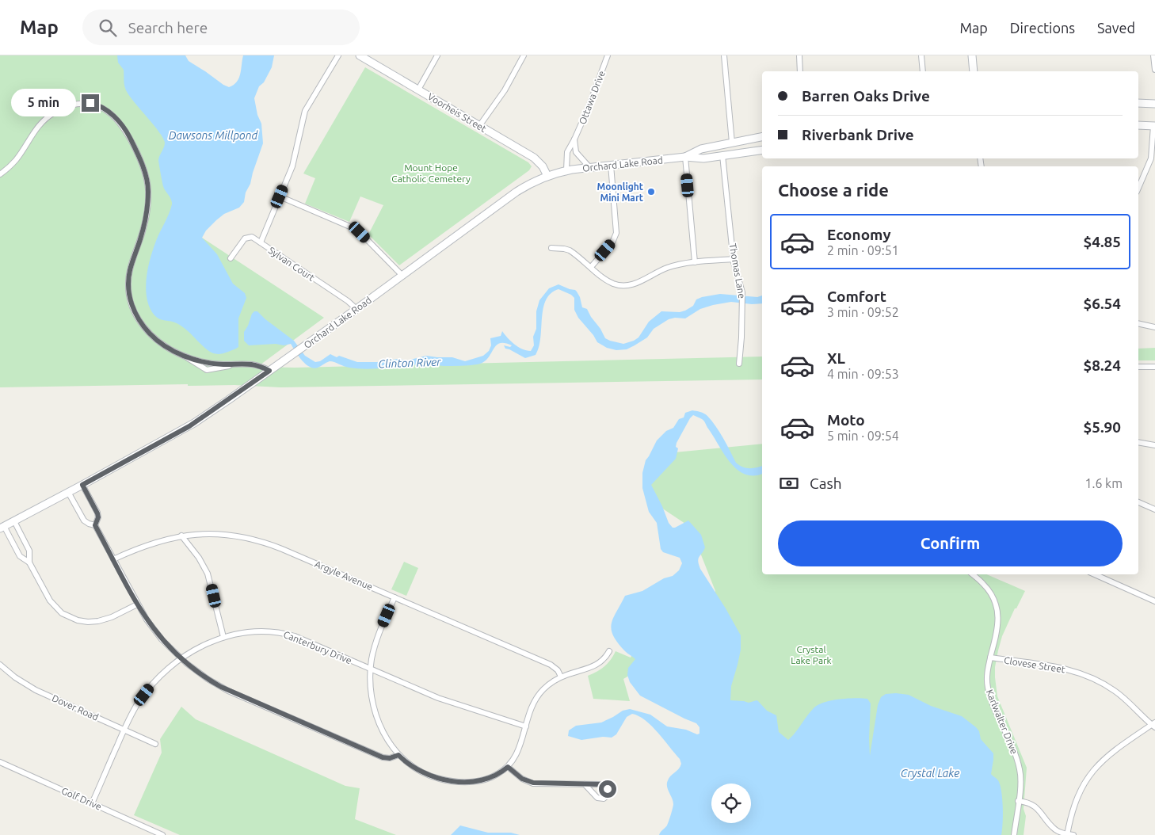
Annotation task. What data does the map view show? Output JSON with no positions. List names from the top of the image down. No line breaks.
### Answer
{"streets":{"main road":["Voorheis Street","Orchard Lake Road"],"street":["Ottawa Drive","Sylvan Court","Thomas Lane","Argyle Avenue","Canterbury Drive","Clovese Street","Dover Road","Karlwalter Drive","Golf Drive"]},"crossings":[["Ottawa Drive","Orchard Lake Road"],["Voorheis Street","Orchard Lake Road"],["Orchard Lake Road","Sylvan Court"],["Orchard Lake Road","Thomas Lane"],["Canterbury Drive","Dover Road"],["Canterbury Drive","Golf Drive"],["Clovese Street","Karlwalter Drive"]],"water":["Dawsons Millpond","Clinton River","Crystal Lake"],"parks":["Mount Hope Catholic Cemetery","Crystal Lake Park"],"places":["Moonlight Mini Mart"],"page":{"header":"Map","search":"Search here","nav":["Map","Directions","Saved"],"banner":["Barren Oaks Drive","Riverbank Drive"],"bubble":"5 min","heading":"Choose a ride","list":[{"name":"Economy","note":"2 min · 09:51","value":"$4.85"},{"name":"Comfort","note":"3 min · 09:52","value":"$6.54"},{"name":"XL","note":"4 min · 09:53","value":"$8.24"},{"name":"Moto","note":"5 min · 09:54","value":"$5.90"}],"pay":["Cash","1.6 km"],"buttons":"Confirm"}}
